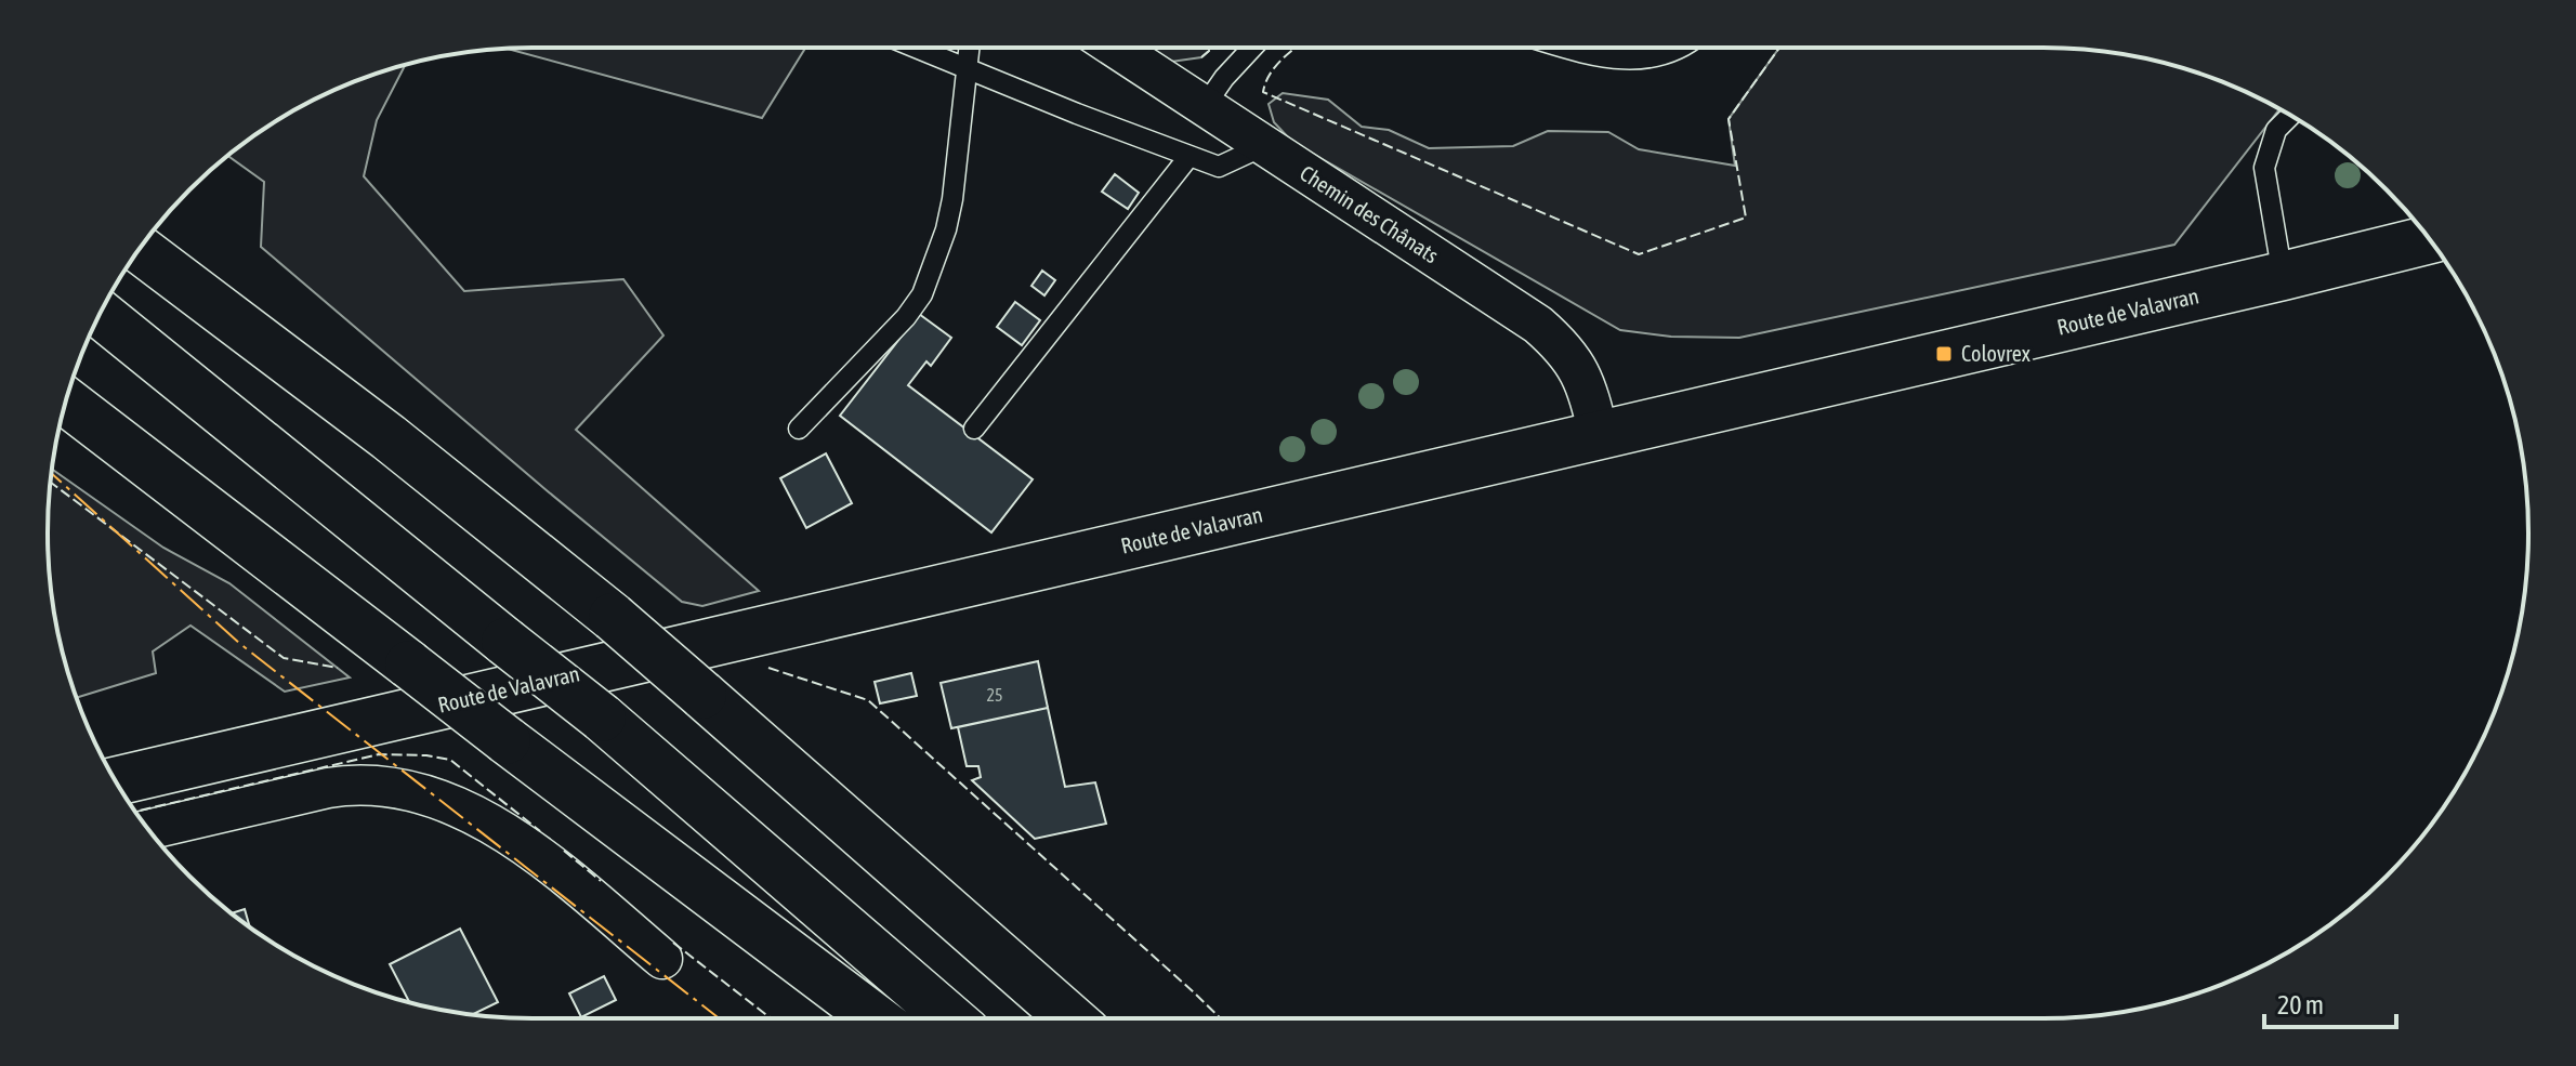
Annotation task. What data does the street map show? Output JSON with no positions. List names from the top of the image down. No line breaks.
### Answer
{"streets":{"main road":["Route de Valavran"],"street":["Chemin des Chânats"]},"crossings":[["Chemin des Chânats","Route de Valavran"]],"places":{"transit":["Colovrex"]},"house_numbers":["25"],"scale_bar":"20 m"}
